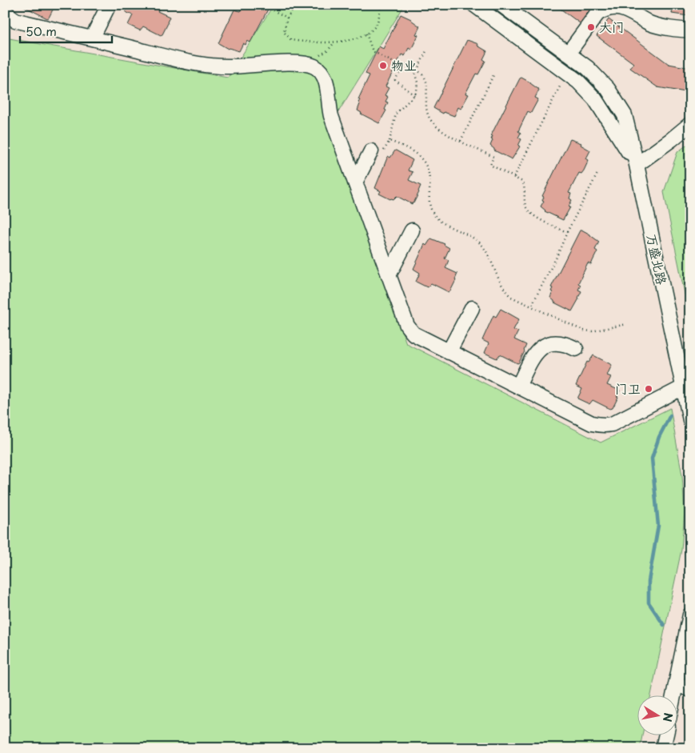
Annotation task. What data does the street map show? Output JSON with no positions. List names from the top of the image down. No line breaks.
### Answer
{"streets":{"street":["万盛北路"]},"places":["大门","物业","门卫"],"scale_bar":"50 m","north":"right"}
